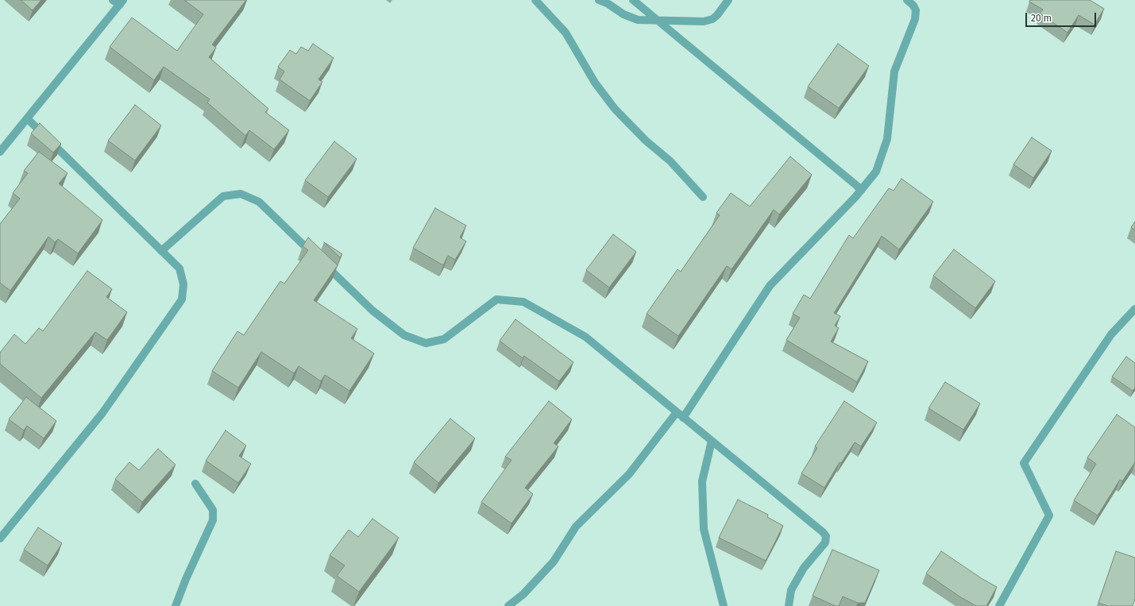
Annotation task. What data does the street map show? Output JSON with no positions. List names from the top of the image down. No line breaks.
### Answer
{"scale_bar":"20 m"}
